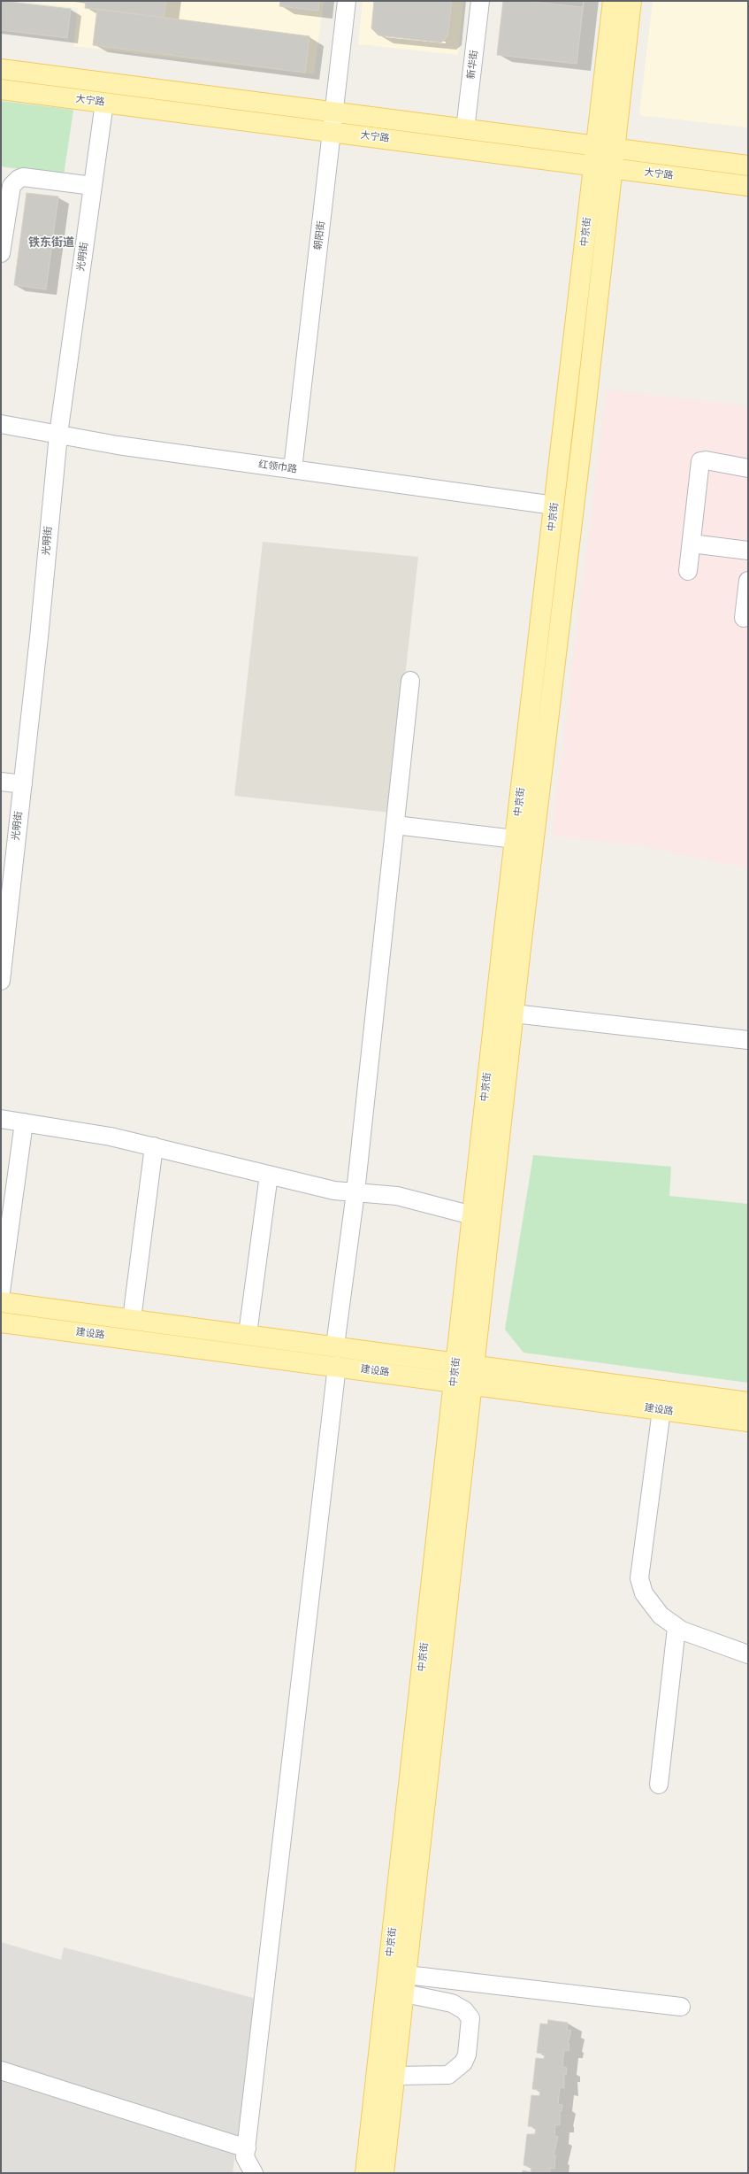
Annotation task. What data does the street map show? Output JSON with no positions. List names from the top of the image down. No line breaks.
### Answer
{"streets":{"main road":["大宁路","中京街","建设路"],"street":["新华街","朝阳街","光明街","红领巾路"]},"crossings":[["新华街","大宁路"],["大宁路","中京街"],["大宁路","朝阳街"],["大宁路","光明街"],["中京街","红领巾路"],["中京街","建设路"],["朝阳街","红领巾路"],["光明街","红领巾路"]],"districts":["铁东街道"]}
